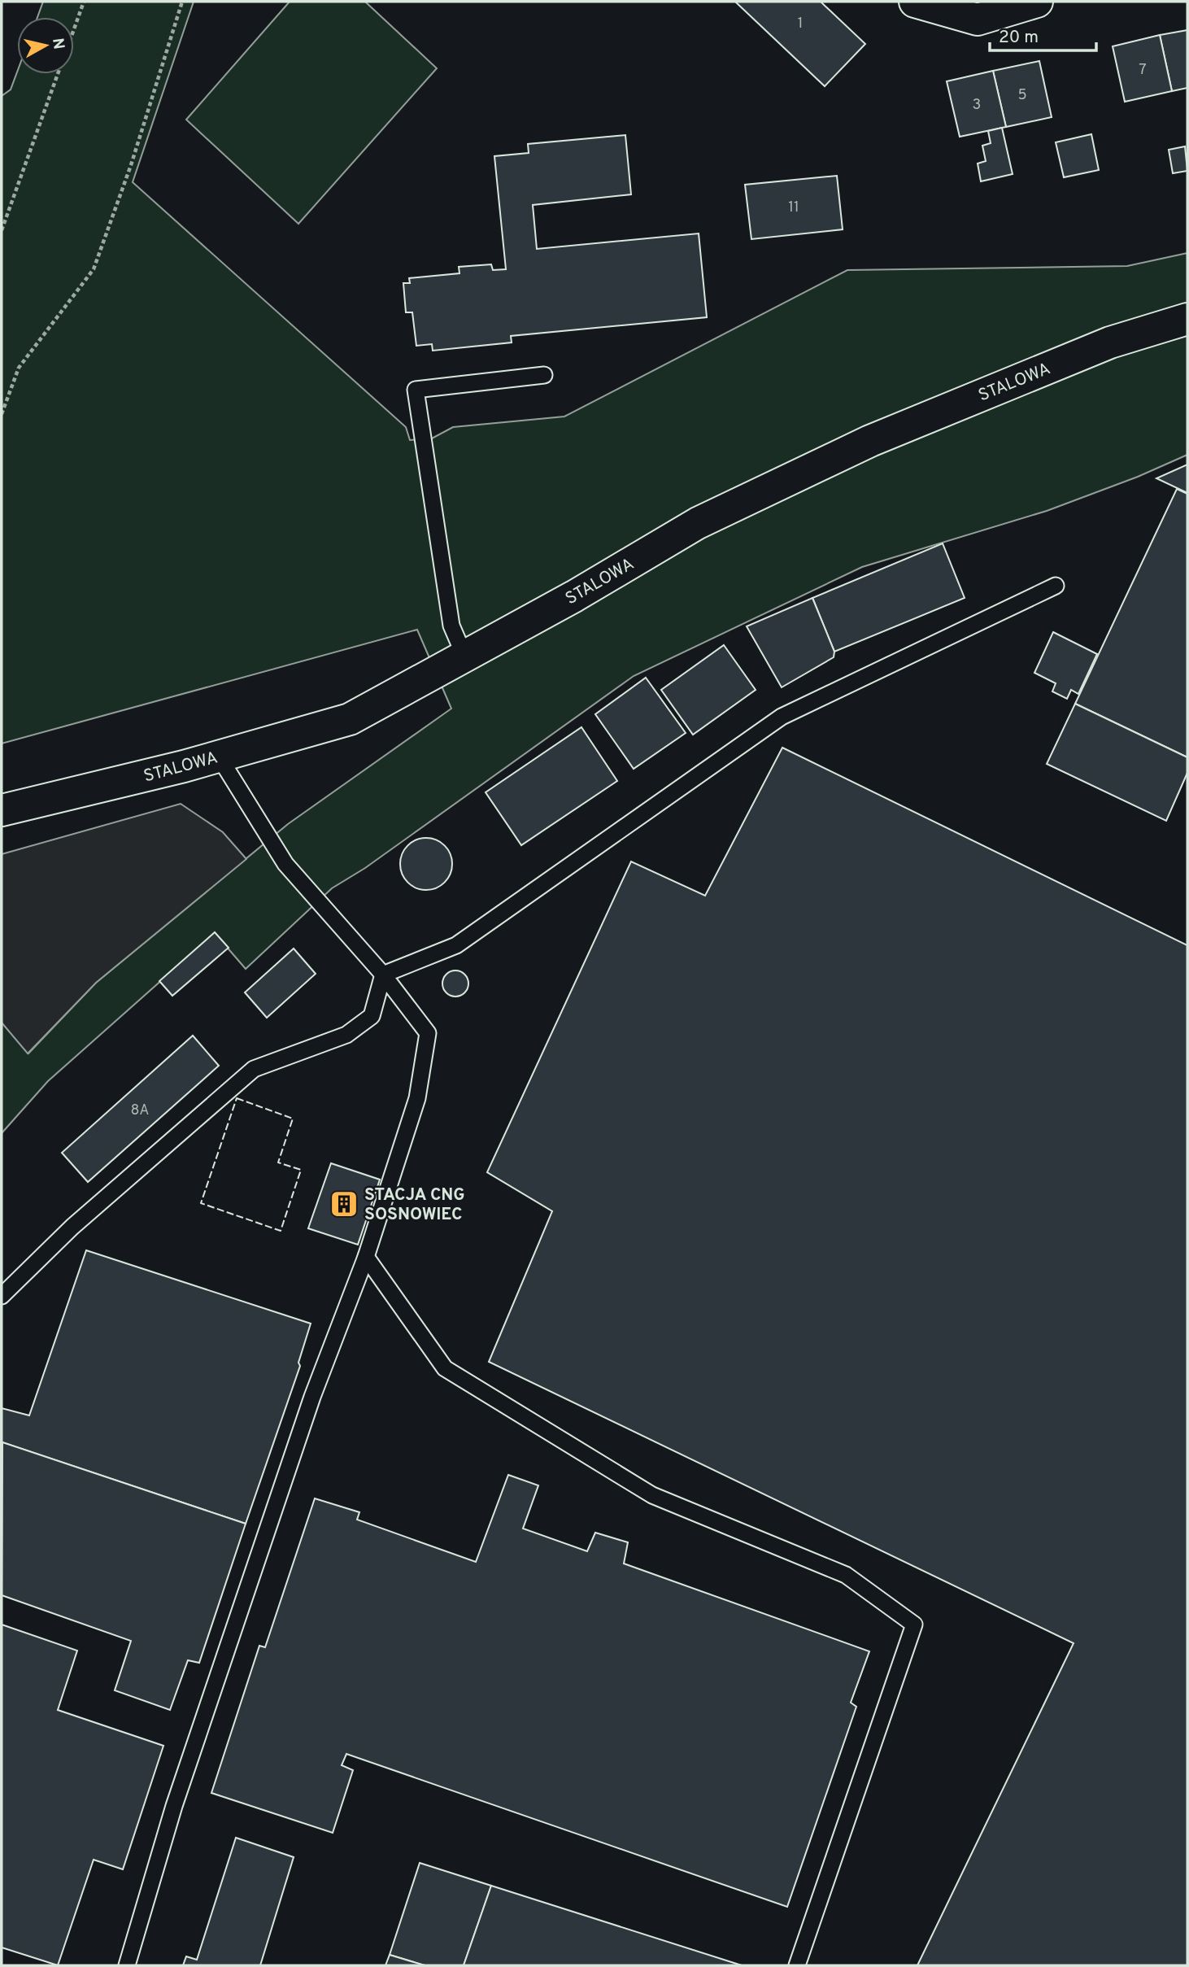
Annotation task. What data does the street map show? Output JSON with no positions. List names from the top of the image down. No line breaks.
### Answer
{"streets":{"street":["STALOWA"]},"places":{"building":["STACJA CNG SOSNOWIEC"]},"house_numbers":["1","7","5","3","11","8A"],"scale_bar":"20 m","north":"right"}
